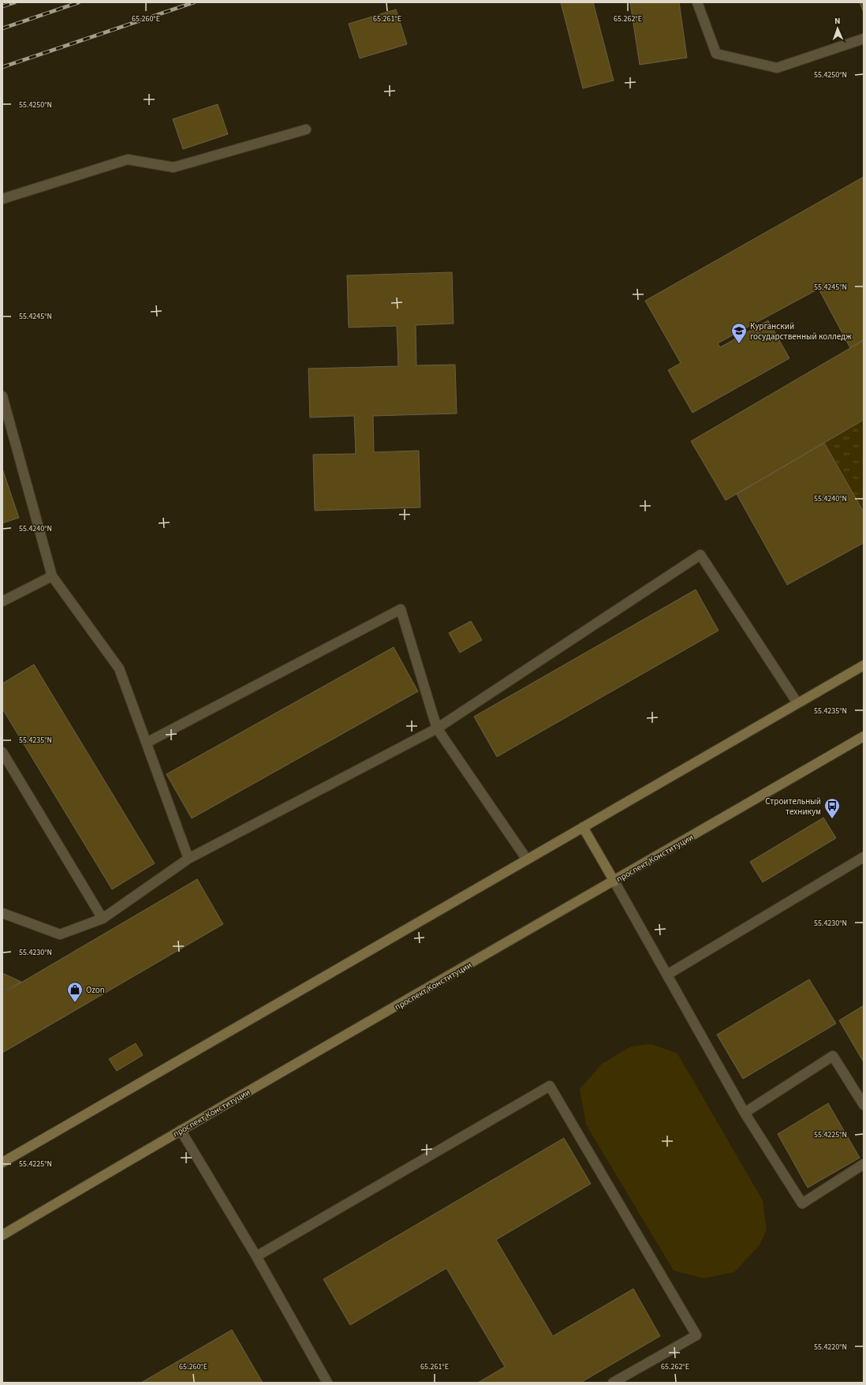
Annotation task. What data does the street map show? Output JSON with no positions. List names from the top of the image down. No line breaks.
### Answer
{"streets":{"main road":["проспект Конституции"]},"places":{"school or university":["Курганский государственный колледж"],"bus stop":["Строительный техникум"],"shop":["Ozon"]},"north":"top","coordinates":["65.260°E","65.261°E","65.262°E","55.4250°N","55.4245°N","55.4240°N","55.4235°N","55.4230°N","55.4225°N","55.4220°N"]}
